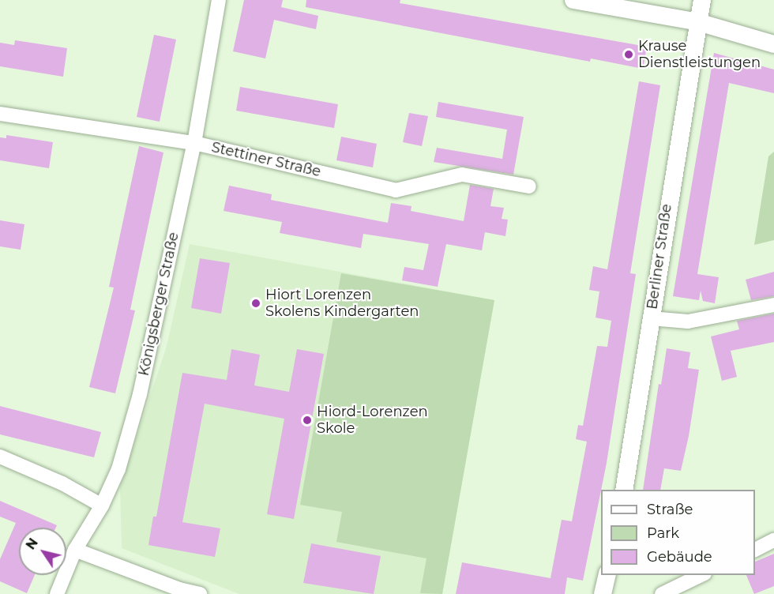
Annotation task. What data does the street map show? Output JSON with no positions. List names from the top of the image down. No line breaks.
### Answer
{"streets":{"street":["Stettiner Straße","Berliner Straße","Königsberger Straße"]},"crossings":[["Stettiner Straße","Königsberger Straße"]],"places":["Krause Dienstleistungen","Hiort Lorenzen Skolens Kindergarten","Hiord-Lorenzen Skole"],"legend":["Straße","Park","Gebäude"],"north":"top left"}
